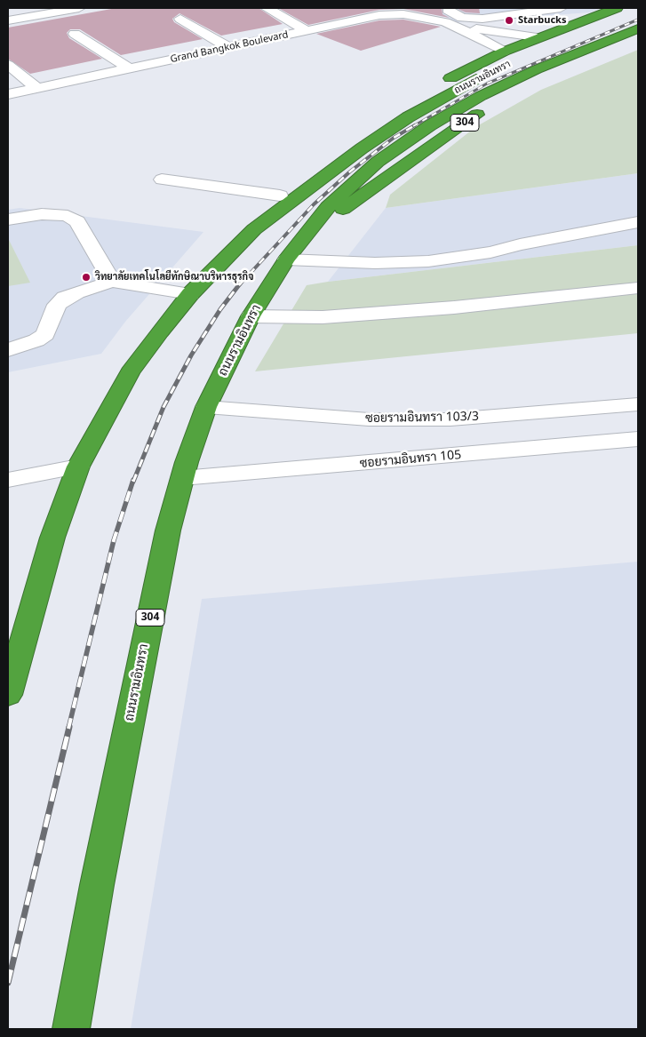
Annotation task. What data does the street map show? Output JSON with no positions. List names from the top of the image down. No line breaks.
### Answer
{"streets":{"highway":["ถนนรามอินทรา","304"],"street":["Grand Bangkok Boulevard","ซอยรามอินทรา 103/3","ซอยรามอินทรา 105"]},"crossings":[["Grand Bangkok Boulevard","ถนนรามอินทรา"],["ถนนรามอินทรา","ซอยรามอินทรา 103/3"],["ถนนรามอินทรา","ซอยรามอินทรา 105"]],"places":["Starbucks","วิทยาลัยเทคโนโลยีทักษิณาบริหารธุรกิจ"]}
